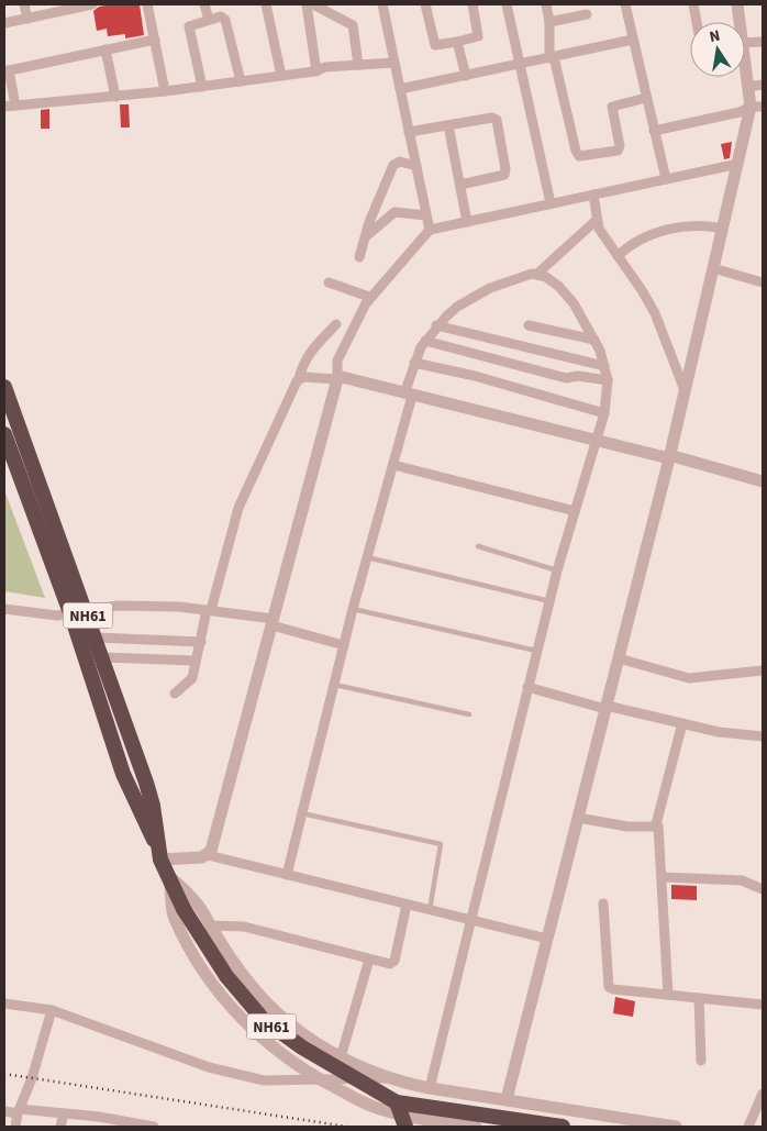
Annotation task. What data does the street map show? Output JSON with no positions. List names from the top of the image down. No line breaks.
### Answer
{"streets":{"highway":["NH61"]},"north":"top"}
